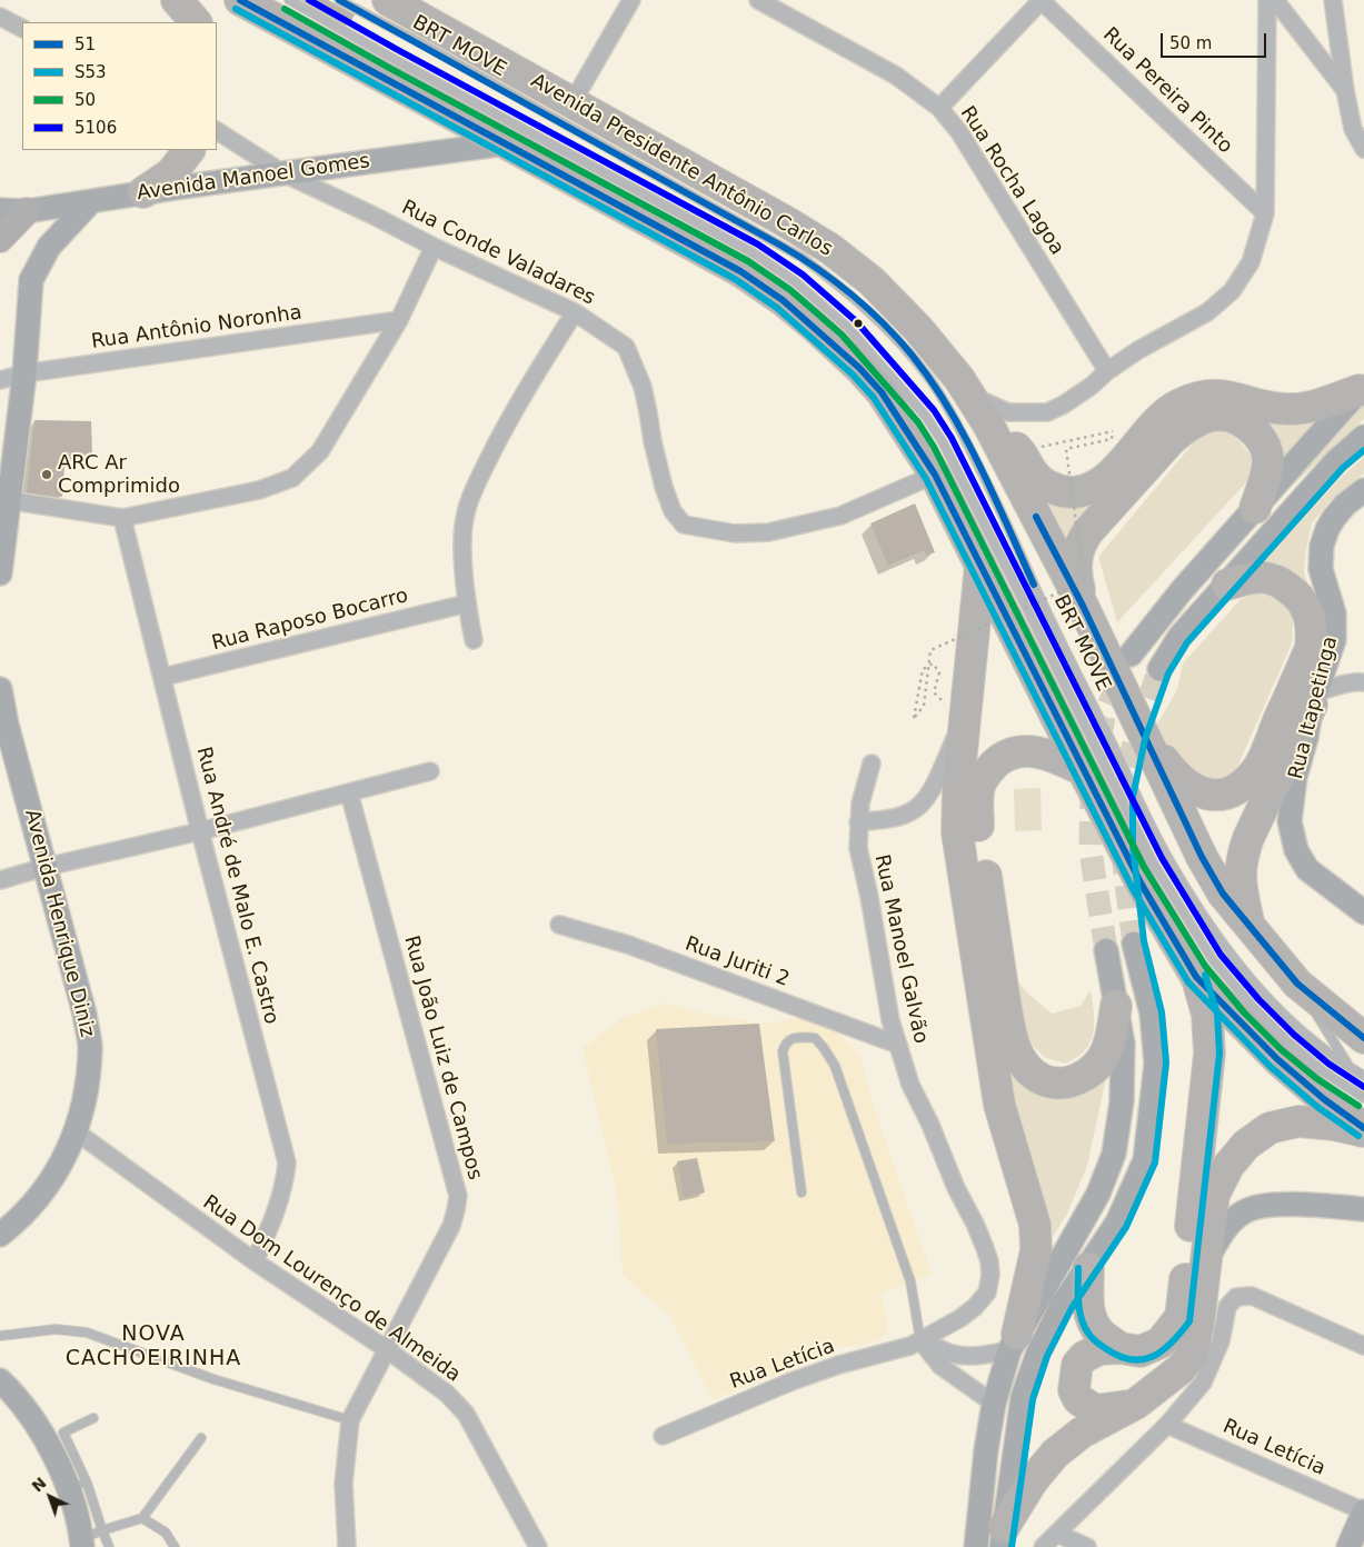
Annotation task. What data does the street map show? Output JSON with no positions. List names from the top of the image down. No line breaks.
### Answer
{"streets":{"highway":["Avenida Presidente Antônio Carlos"],"street":["Rua Pereira Pinto","Avenida Manoel Gomes","Rua Rocha Lagoa","Rua Conde Valadares","Rua Antônio Noronha","Rua Raposo Bocarro","Rua Itapetinga","Rua André de Malo E. Castro","Avenida Henrique Diniz","Rua Manoel Galvão","Rua Juriti 2","Rua João Luiz de Campos","Rua Dom Lourenço de Almeida","Rua Letícia"],"lane":["BRT MOVE"]},"crossings":[["BRT MOVE","Avenida Presidente Antônio Carlos"],["Avenida Manoel Gomes","Rua Conde Valadares"],["Rua Raposo Bocarro","Rua André de Malo E. Castro"],["Rua André de Malo E. Castro","Rua Dom Lourenço de Almeida"],["Avenida Henrique Diniz","Rua Dom Lourenço de Almeida"],["Rua Manoel Galvão","Rua Juriti 2"],["Rua Manoel Galvão","Rua Letícia"],["Rua João Luiz de Campos","Rua Dom Lourenço de Almeida"]],"districts":["NOVA CACHOEIRINHA"],"places":["ARC Ar Comprimido"],"lines":["transit line 51","transit line 5106","transit line S53","transit line 50"],"legend":["51","S53","50","5106"],"scale_bar":"50 m","north":"top left"}
